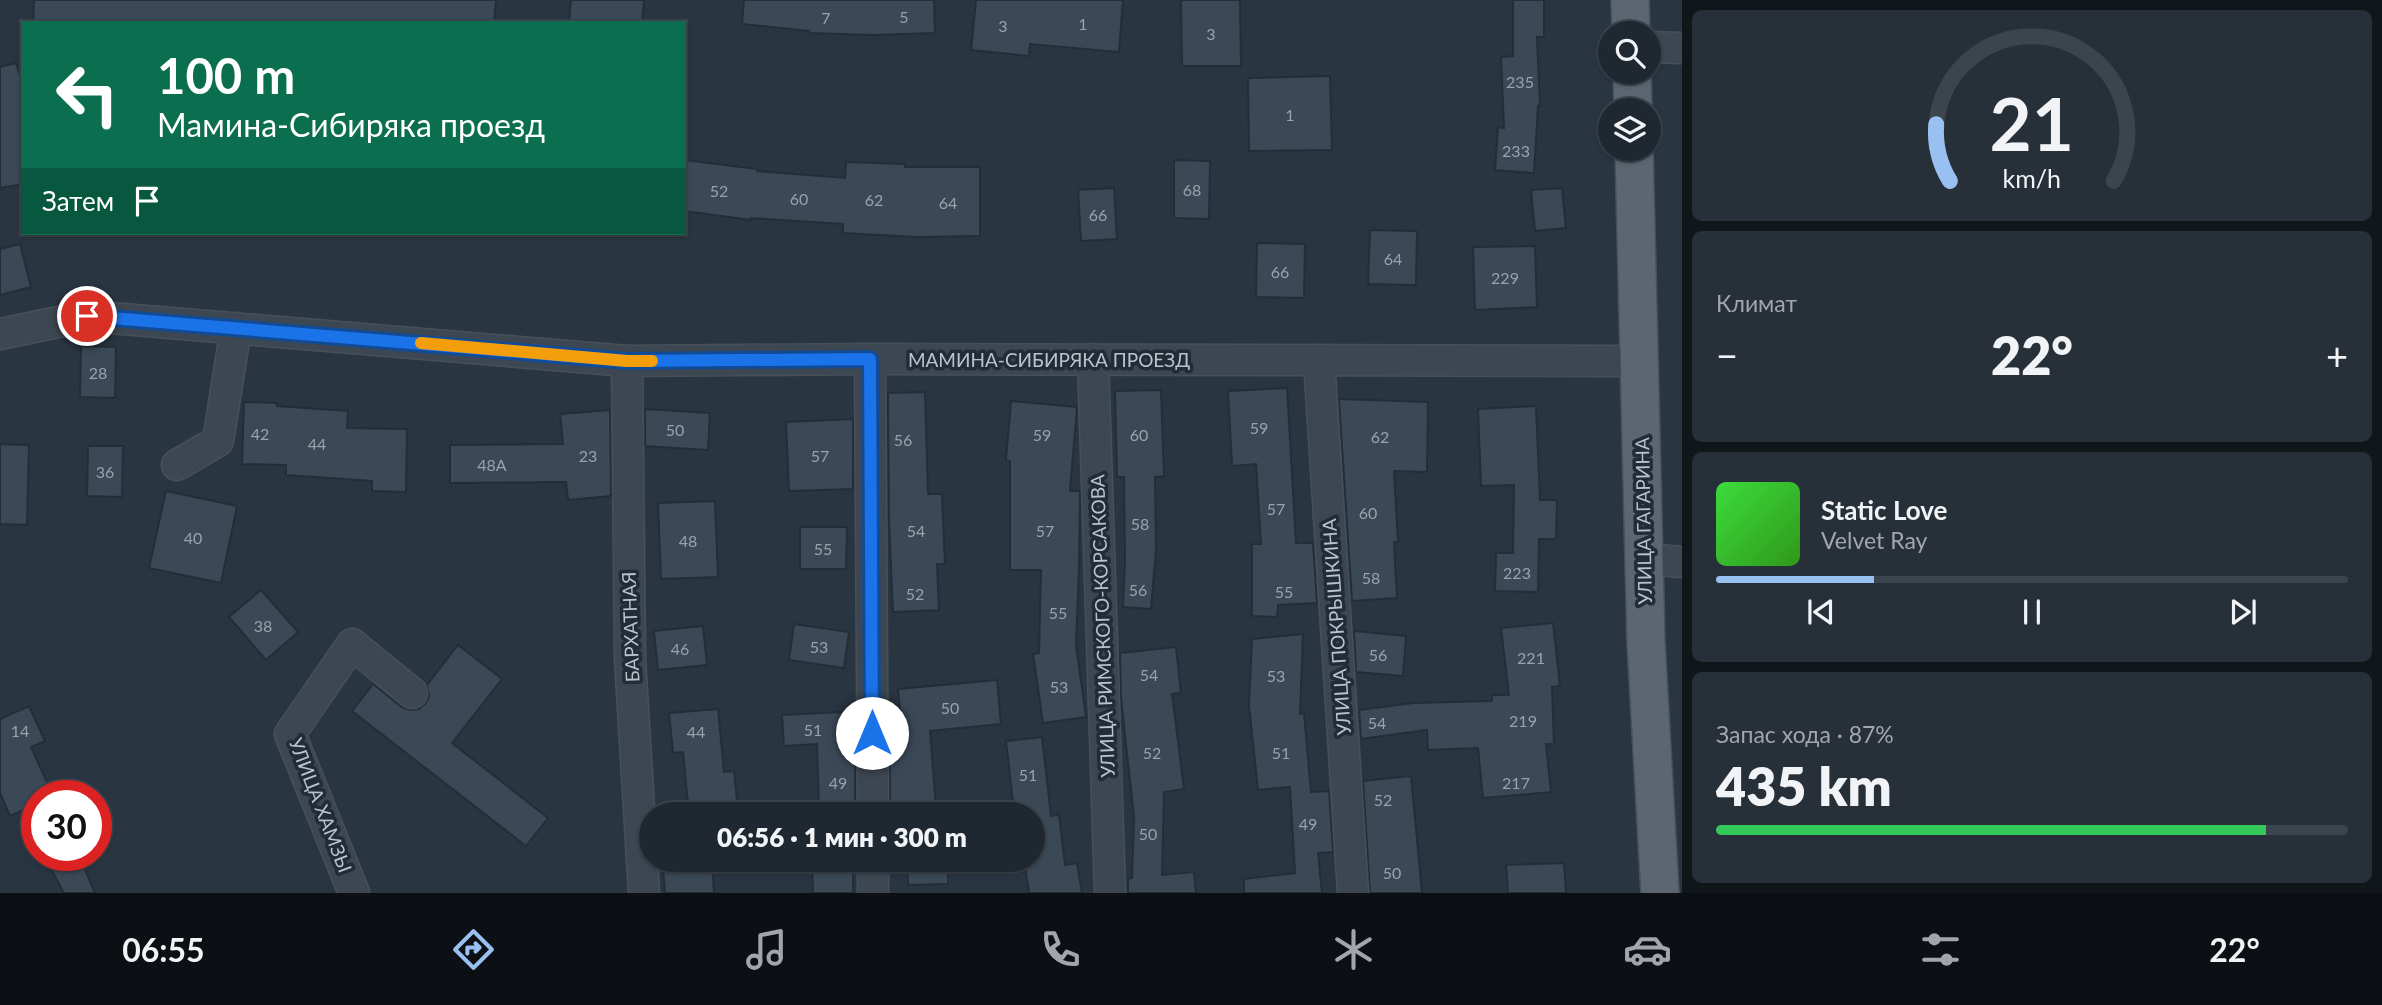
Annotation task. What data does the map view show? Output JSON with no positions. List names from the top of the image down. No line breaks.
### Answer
{"streets":{"main road":["УЛИЦА ГАГАРИНА"],"street":["МАМИНА-СИБИРЯКА ПРОЕЗД","УЛИЦА РИМСКОГО-КОРСАКОВА","БАРХАТНАЯ","УЛИЦА ПОКРЫШКИНА","УЛИЦА ХАМЗЫ"]},"crossings":[["МАМИНА-СИБИРЯКА ПРОЕЗД","УЛИЦА ГАГАРИНА"],["МАМИНА-СИБИРЯКА ПРОЕЗД","УЛИЦА РИМСКОГО-КОРСАКОВА"],["МАМИНА-СИБИРЯКА ПРОЕЗД","БАРХАТНАЯ"],["МАМИНА-СИБИРЯКА ПРОЕЗД","УЛИЦА ПОКРЫШКИНА"]],"house_numbers":["5","7","1","3","3","235","1","233","68","52","60","62","64","66","64","66","229","28","59","50","42","59","60","62","56","44","23","57","48А","36","57","60","58","54","57","40","48","55","223","58","56","55","52","55","38","53","46","56","221","54","53","53","50","219","54","51","14","44","52","51","51","49","217","52","49","50","50"],"page":{"turn":["100 m","Мамина-Сибиряка проезд"],"then":"Затем","tile":["Климат",["Запас хода · 87%","435 km"]],"heat":["−","22°","+"],"song":["Static Love","Velvet Ray"],"limit":"30","trip":"06:56 · 1 мин · 300 m","tabs":["06:55","22°"],"gauge":["21","km/h"]}}
